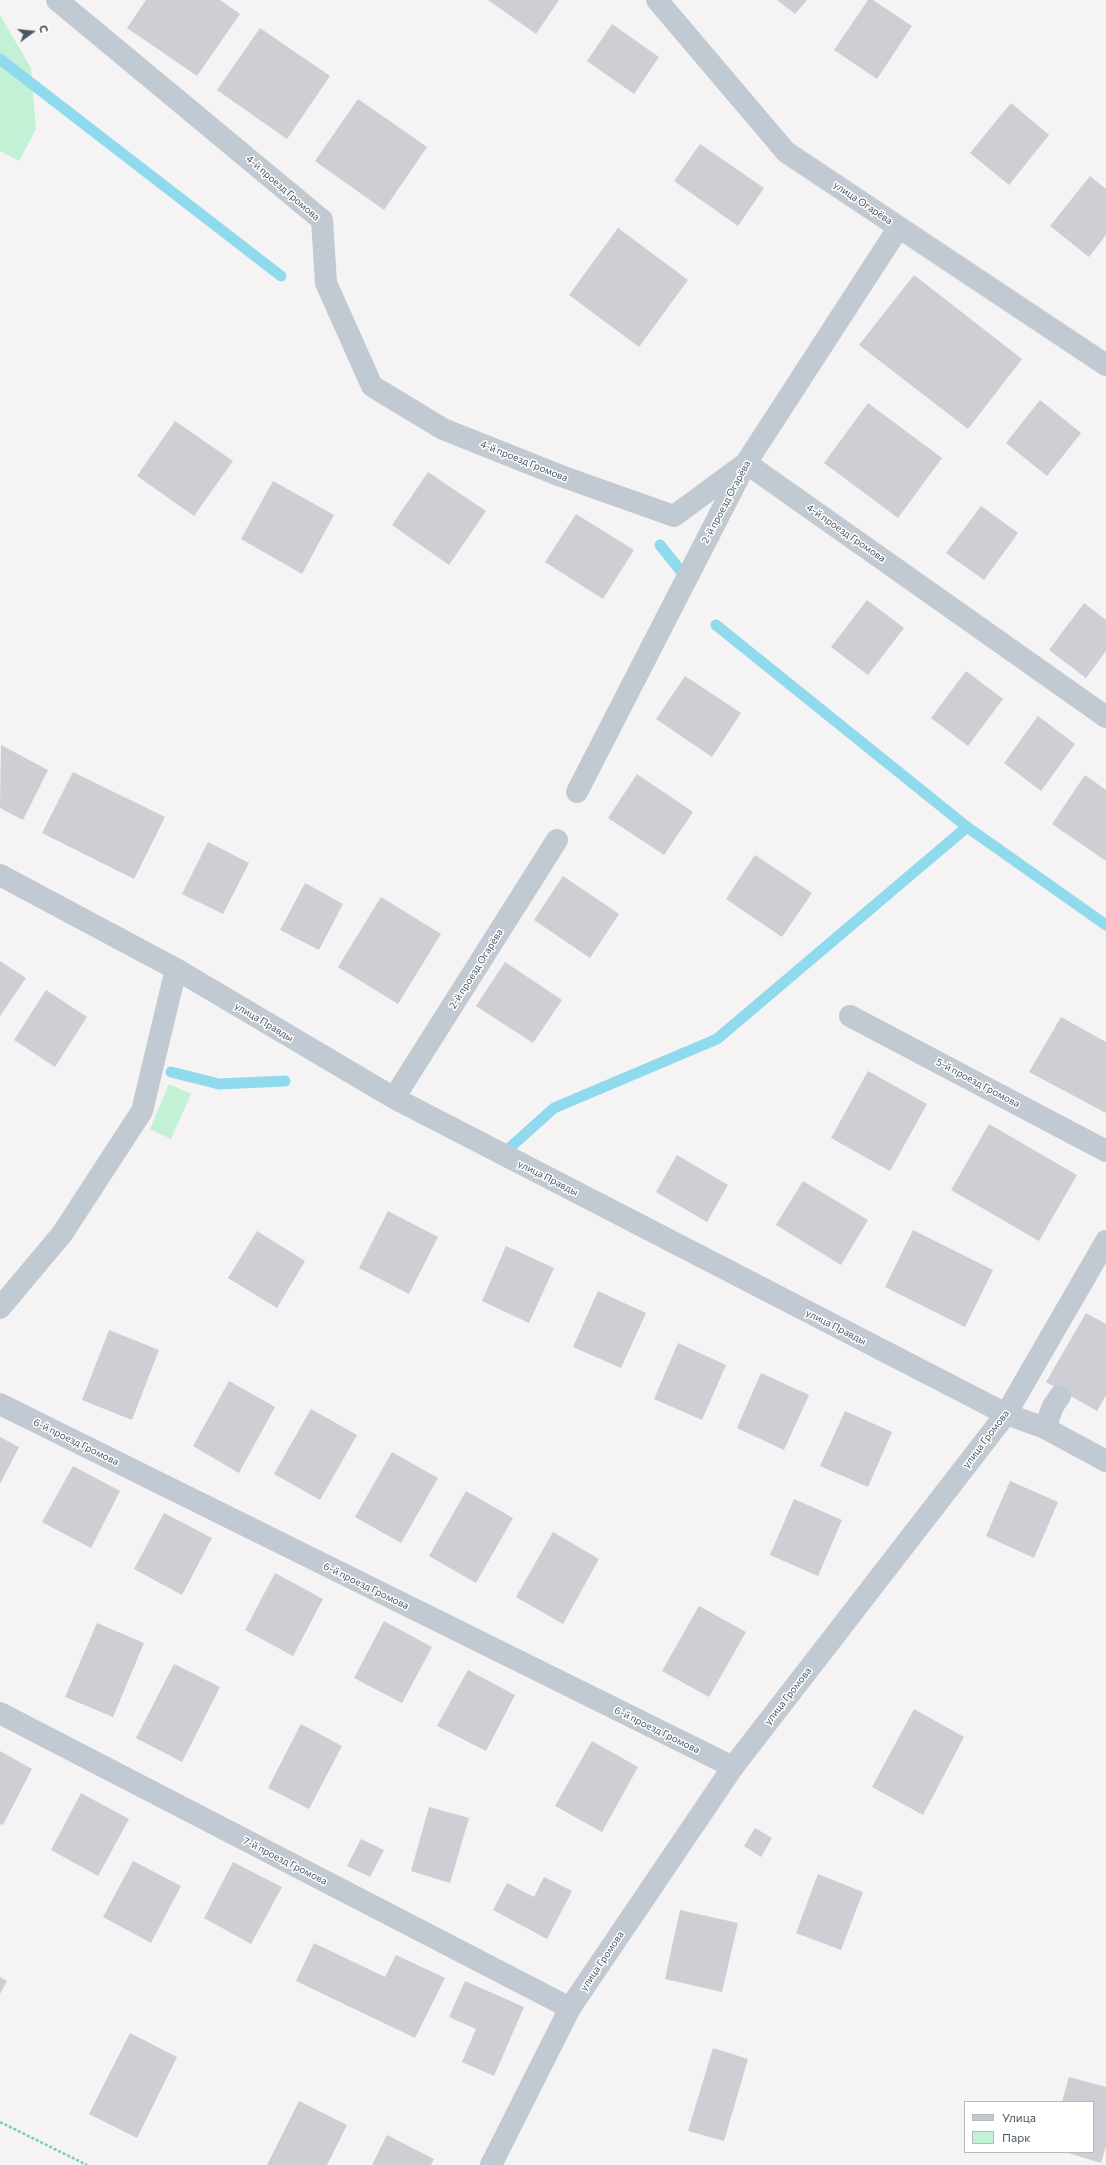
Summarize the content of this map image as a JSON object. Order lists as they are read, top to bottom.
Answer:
{
  "streets": {
    "street": [
      "4-й проезд Громова",
      "улица Огарёва",
      "2-й проезд Огарёва",
      "улица Правды",
      "5-й проезд Громова",
      "улица Громова",
      "6-й проезд Громова",
      "7-й проезд Громова"
    ]
  },
  "crossings": [
    ["4-й проезд Громова", "2-й проезд Огарёва"],
    ["улица Огарёва", "2-й проезд Огарёва"],
    ["2-й проезд Огарёва", "улица Правды"],
    ["улица Правды", "улица Громова"],
    ["улица Громова", "6-й проезд Громова"],
    ["улица Громова", "7-й проезд Громова"]
  ],
  "legend": ["Улица", "Парк"],
  "north": "right"
}
